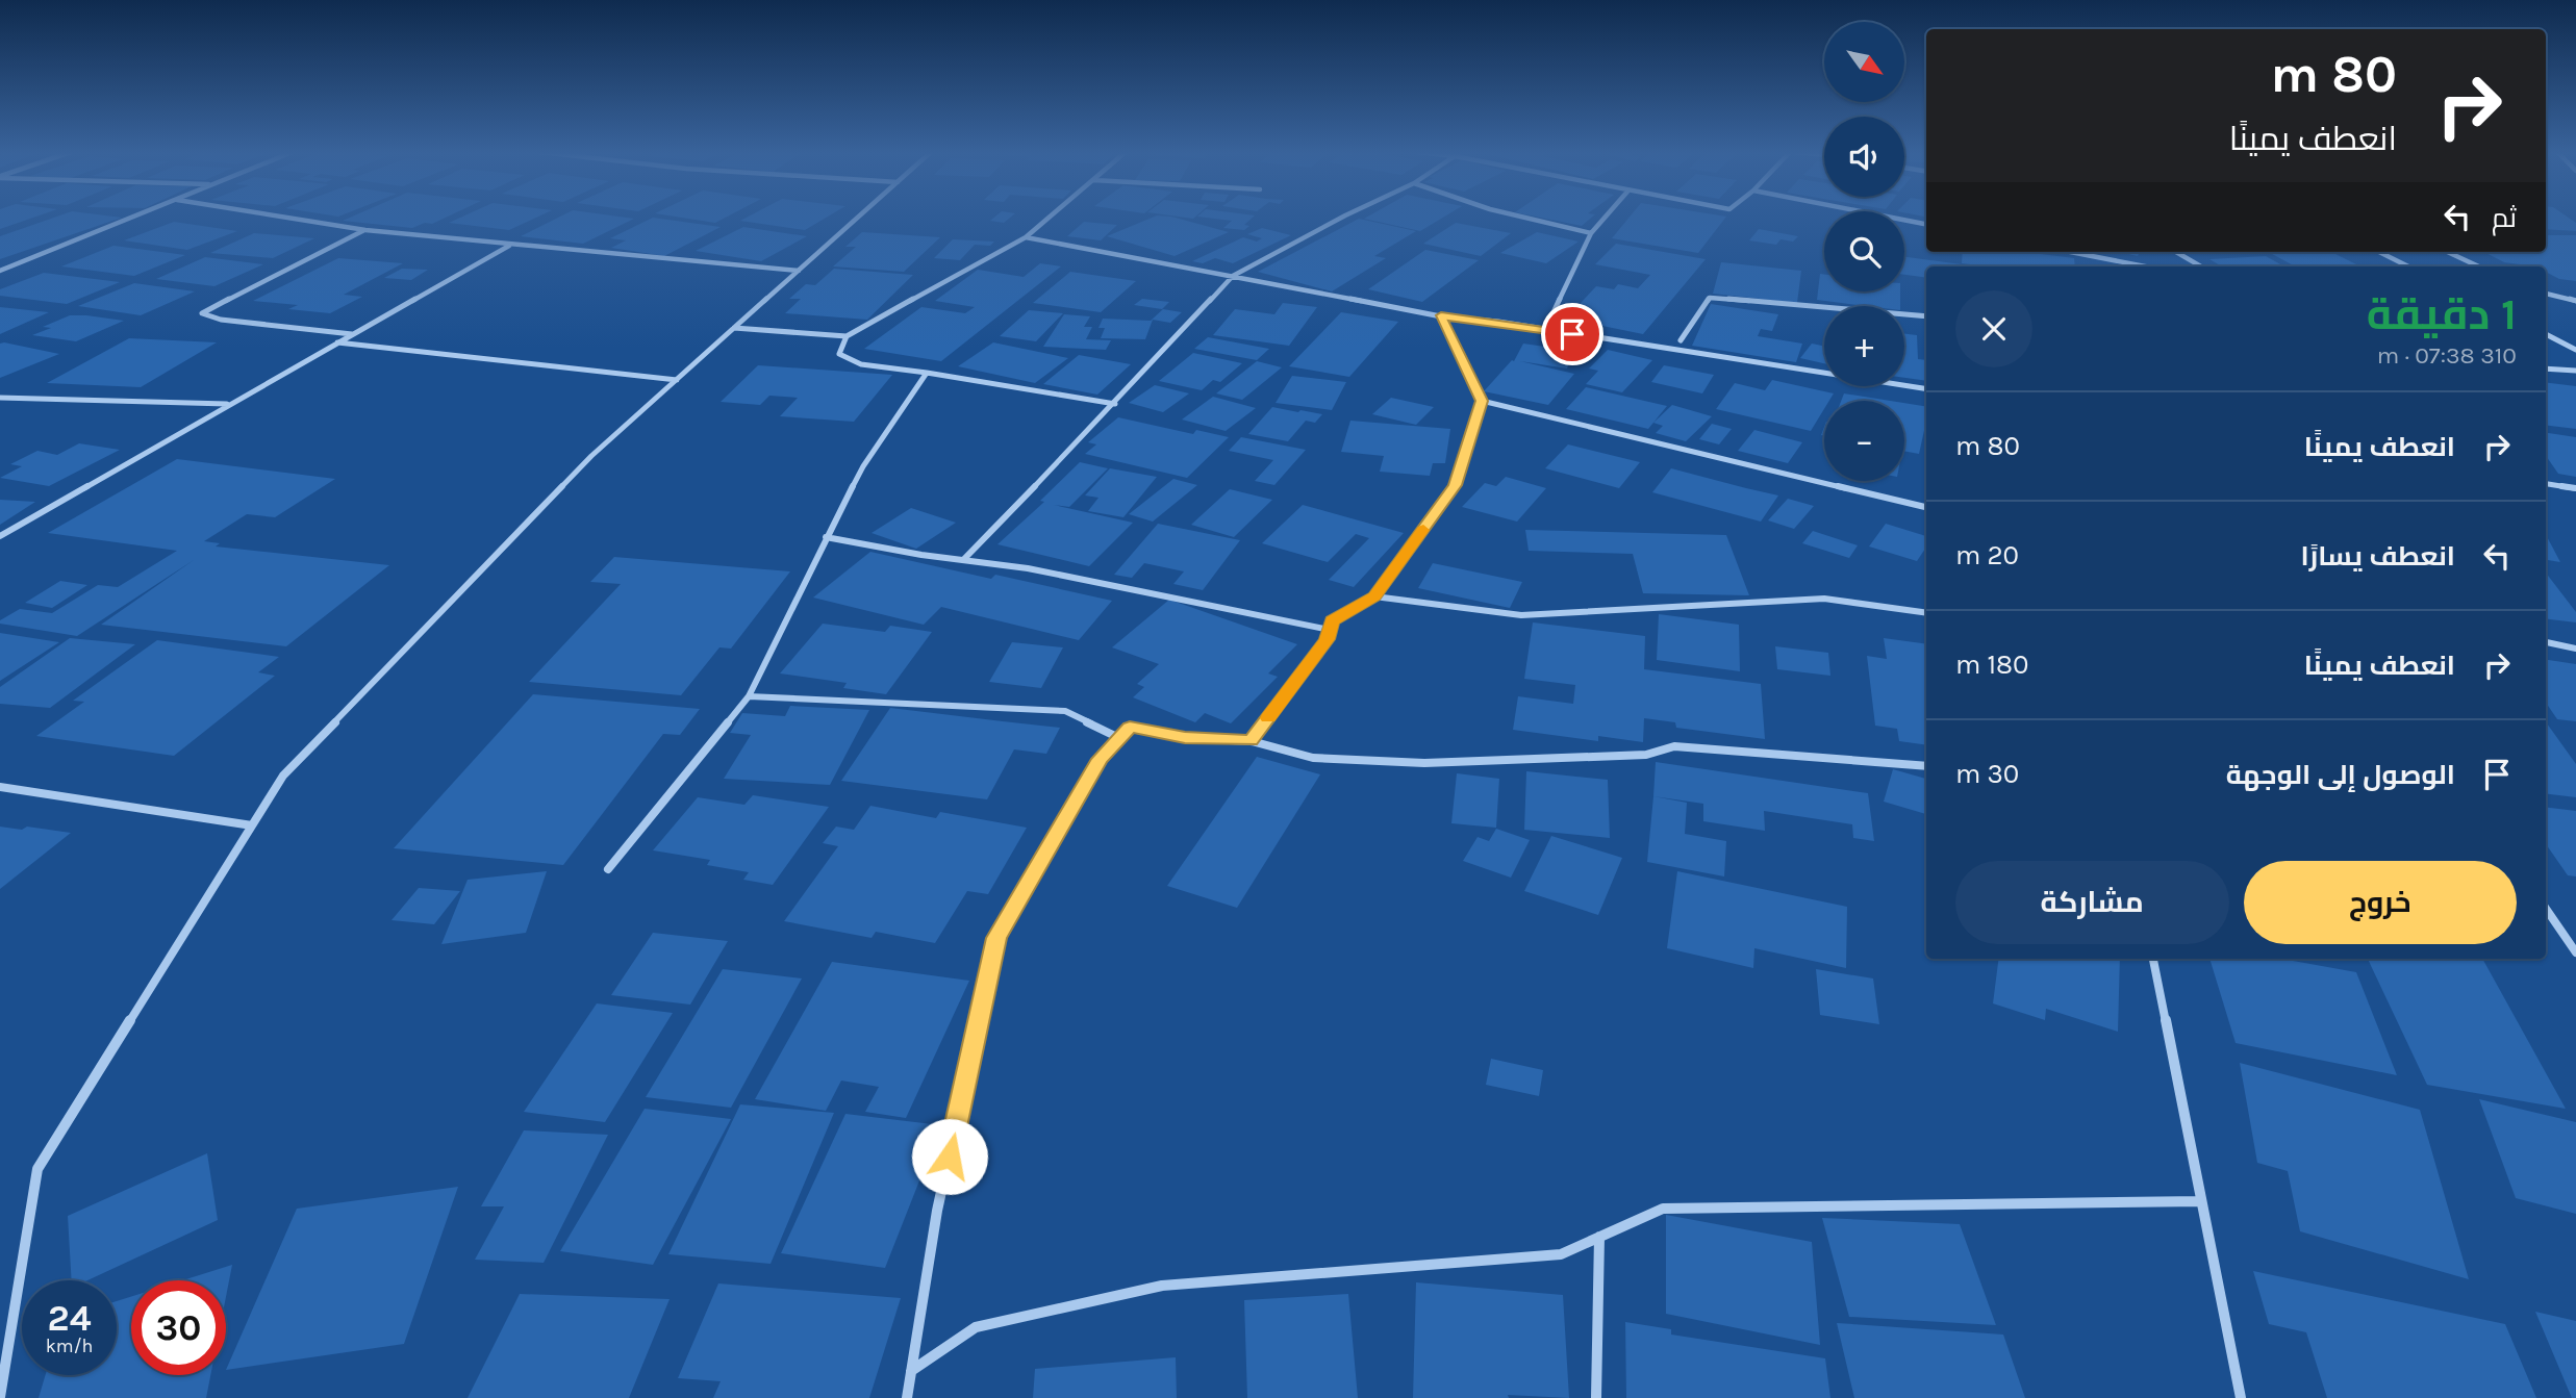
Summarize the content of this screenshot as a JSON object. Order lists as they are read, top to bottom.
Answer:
{
  "north": "bottom right",
  "page": {
    "map_buttons": ["+", "−"],
    "turn": ["80 m", "انعطف يمينًا"],
    "then": "ثم",
    "heading": ["1 دقيقة", "310 m · 07:38"],
    "list": [
      {
        "name": "انعطف يمينًا",
        "value": "80 m"
      },
      {
        "name": "انعطف يسارًا",
        "value": "20 m"
      },
      {
        "name": "انعطف يمينًا",
        "value": "180 m"
      },
      {
        "name": "الوصول إلى الوجهة",
        "value": "30 m"
      }
    ],
    "buttons": ["خروج", "مشاركة"],
    "speed": "24 km/h",
    "limit": "30"
  }
}
